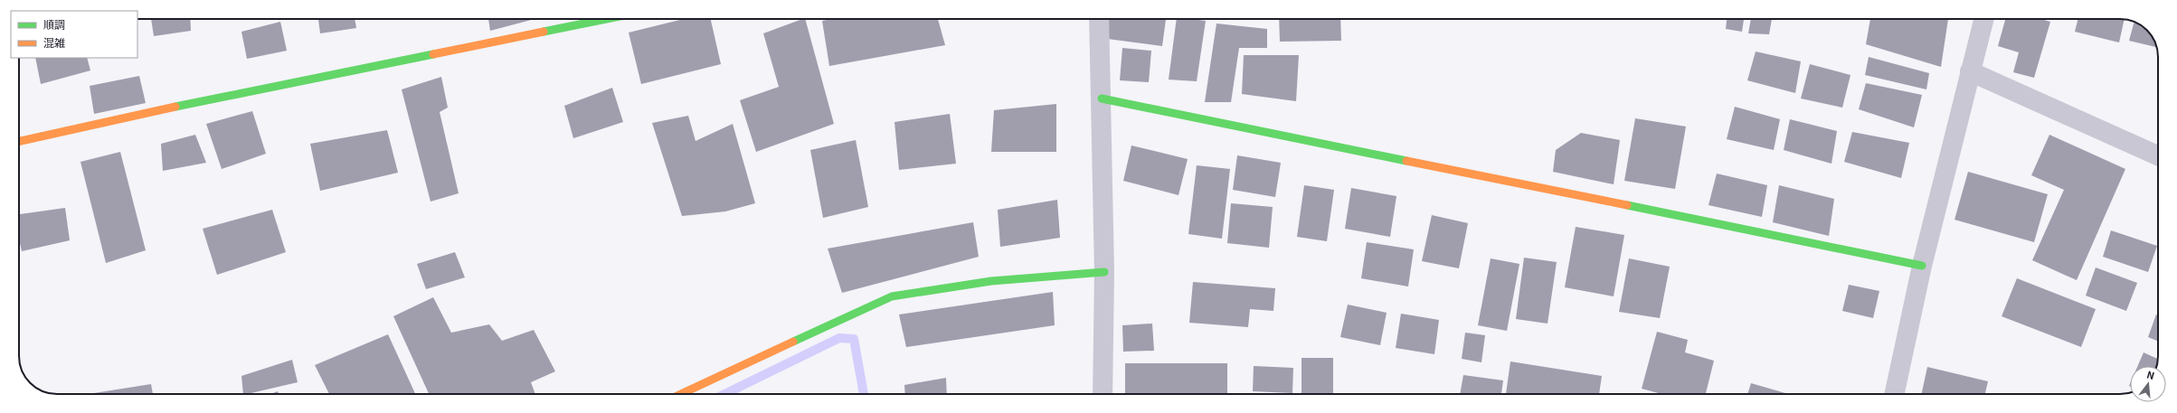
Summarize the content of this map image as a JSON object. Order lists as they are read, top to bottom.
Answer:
{
  "legend": ["順調", "混雑"],
  "north": "top"
}
